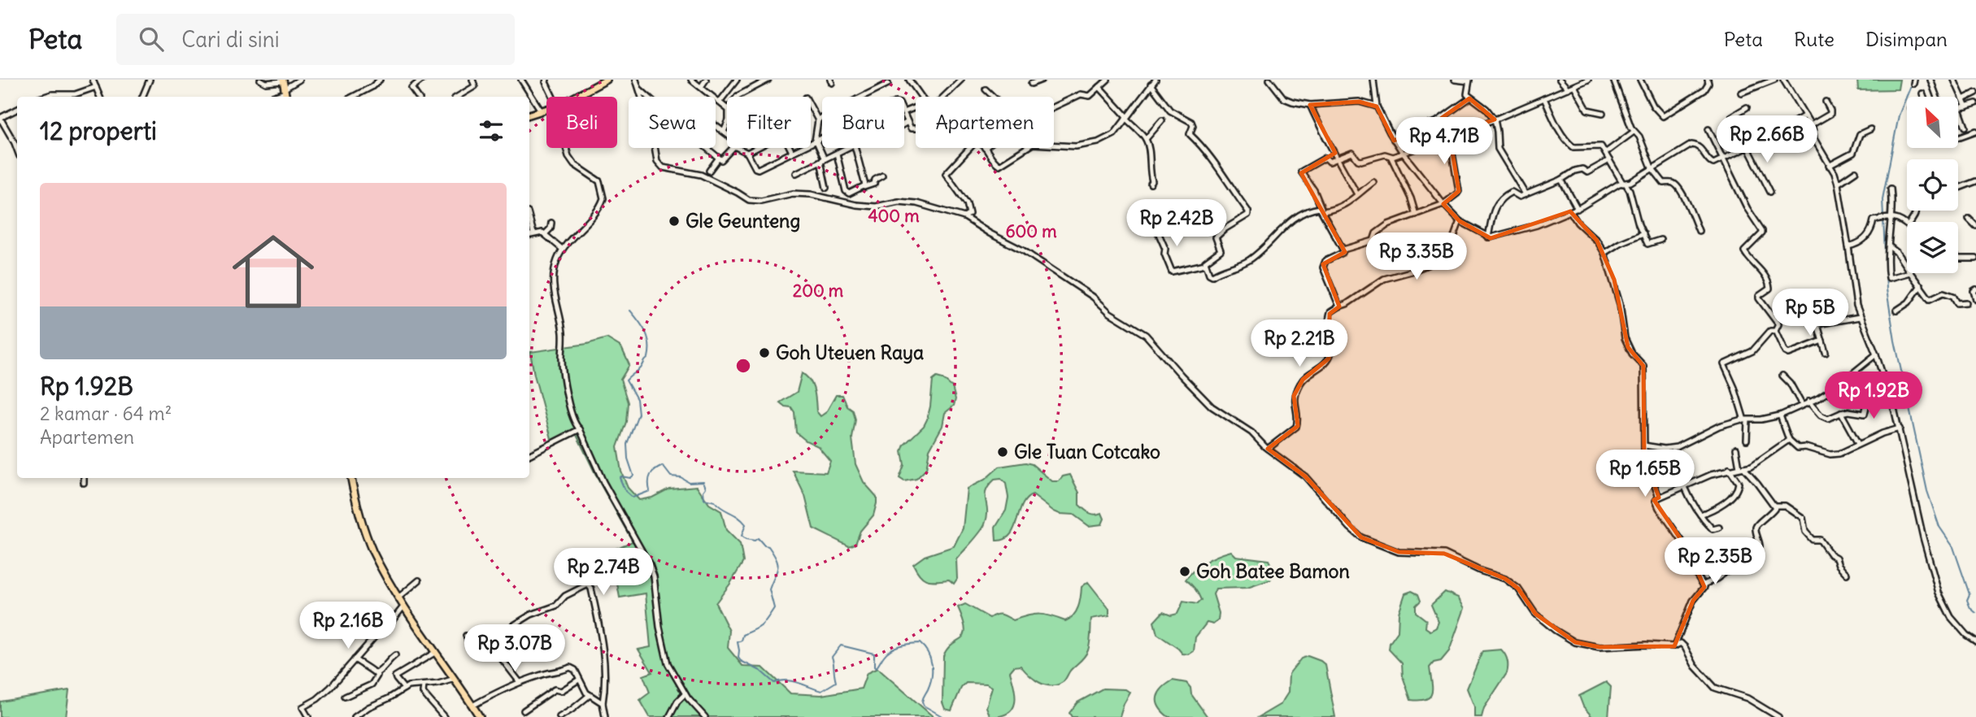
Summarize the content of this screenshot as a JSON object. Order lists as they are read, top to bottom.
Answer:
{
  "places": [
    "Gle Geunteng",
    "Goh Uteuen Raya",
    "Gle Tuan Cotcako",
    "Goh Batee Bamon"
  ],
  "north": "top left",
  "page": {
    "header": "Peta",
    "search": "Cari di sini",
    "nav": ["Peta", "Rute", "Disimpan"],
    "chip": [
      "Beli",
      "Sewa",
      "Filter",
      "Baru",
      "Apartemen"
    ],
    "heading": "12 properti",
    "price": [
      "Rp 2.66B",
      "Rp 4.71B",
      "Rp 2.42B",
      "Rp 3.35B",
      "Rp 5B",
      "Rp 2.21B",
      "Rp 1.92B",
      "Rp 1.65B",
      "Rp 2.35B",
      "Rp 2.74B",
      "Rp 2.16B",
      "Rp 3.07B"
    ],
    "list": [
      {
        "name": "Rp 1.92B",
        "note": "2 kamar · 64 m² · Apartemen"
      }
    ]
  },
  "rings": ["400 m", "600 m", "200 m"]
}
